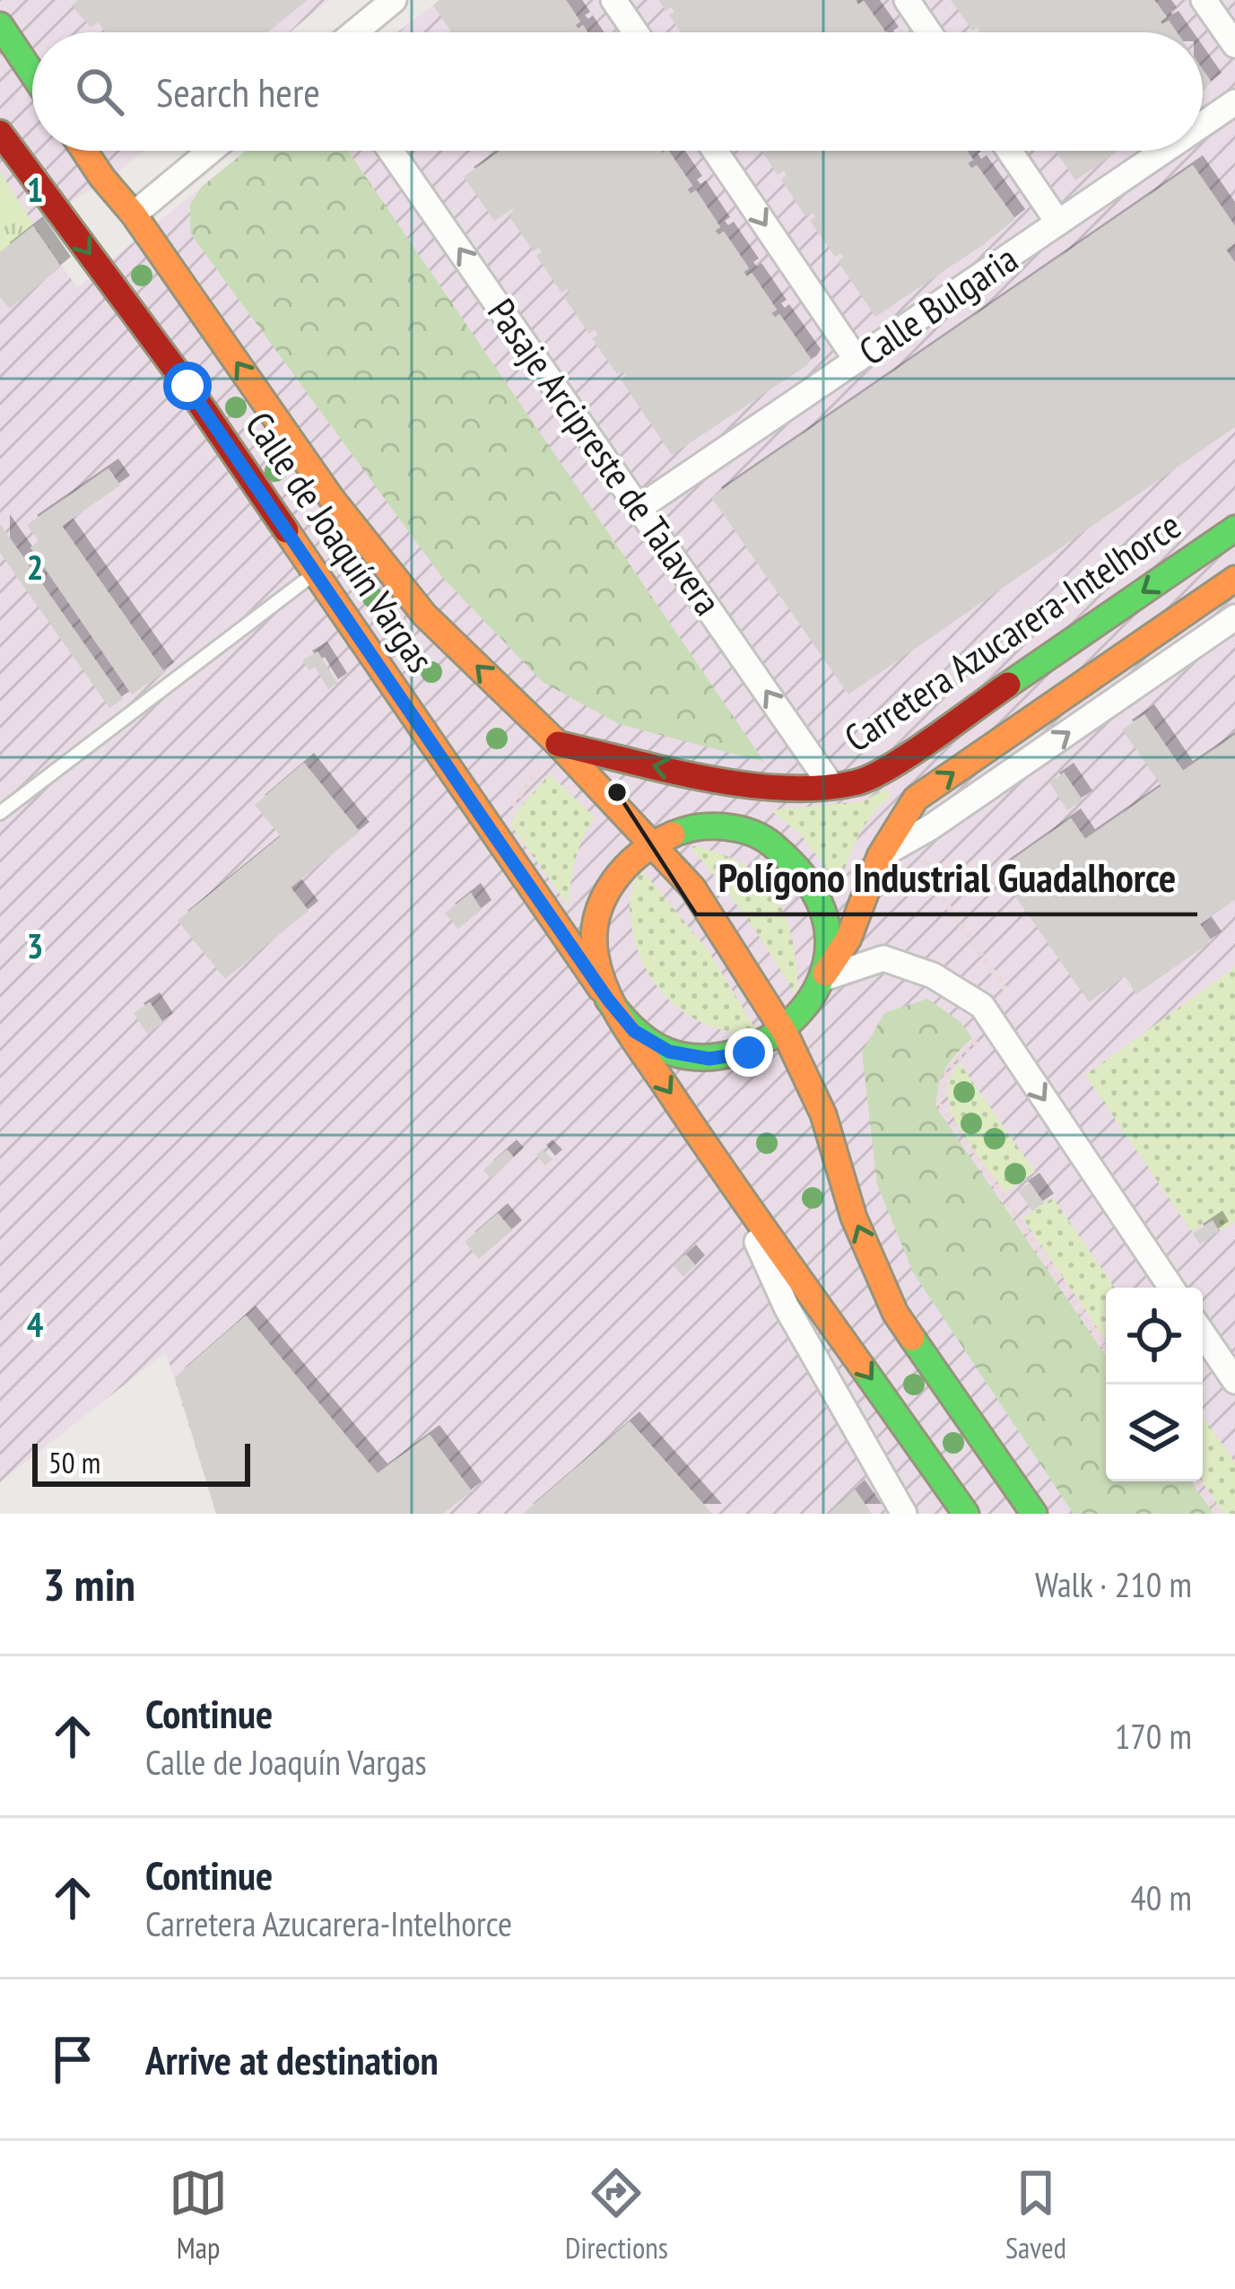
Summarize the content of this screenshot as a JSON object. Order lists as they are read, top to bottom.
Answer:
{
  "streets": {
    "main road": ["Calle de Joaquín Vargas", "Carretera Azucarera-Intelhorce"],
    "street": ["Calle Bulgaria", "Pasaje Arcipreste de Talavera"]
  },
  "crossings": [
    ["Calle Bulgaria", "Pasaje Arcipreste de Talavera"],
    ["Pasaje Arcipreste de Talavera", "Carretera Azucarera-Intelhorce"],
    ["Calle de Joaquín Vargas", "Carretera Azucarera-Intelhorce"]
  ],
  "one_way": ["Pasaje Arcipreste de Talavera"],
  "places": ["Polígono Industrial Guadalhorce"],
  "scale_bar": "50 m",
  "page": {
    "search": "Search here",
    "scale": "50 m",
    "heading": ["3 min", "Walk · 210 m"],
    "list": [
      ["Continue", "Calle de Joaquín Vargas", "170 m"],
      ["Continue", "Carretera Azucarera-Intelhorce", "40 m"],
      "Arrive at destination"
    ],
    "nav": ["Map", "Directions", "Saved"]
  },
  "grid": {
    "rows": [
      "1",
      "2",
      "3",
      "4"
    ]
  }
}
